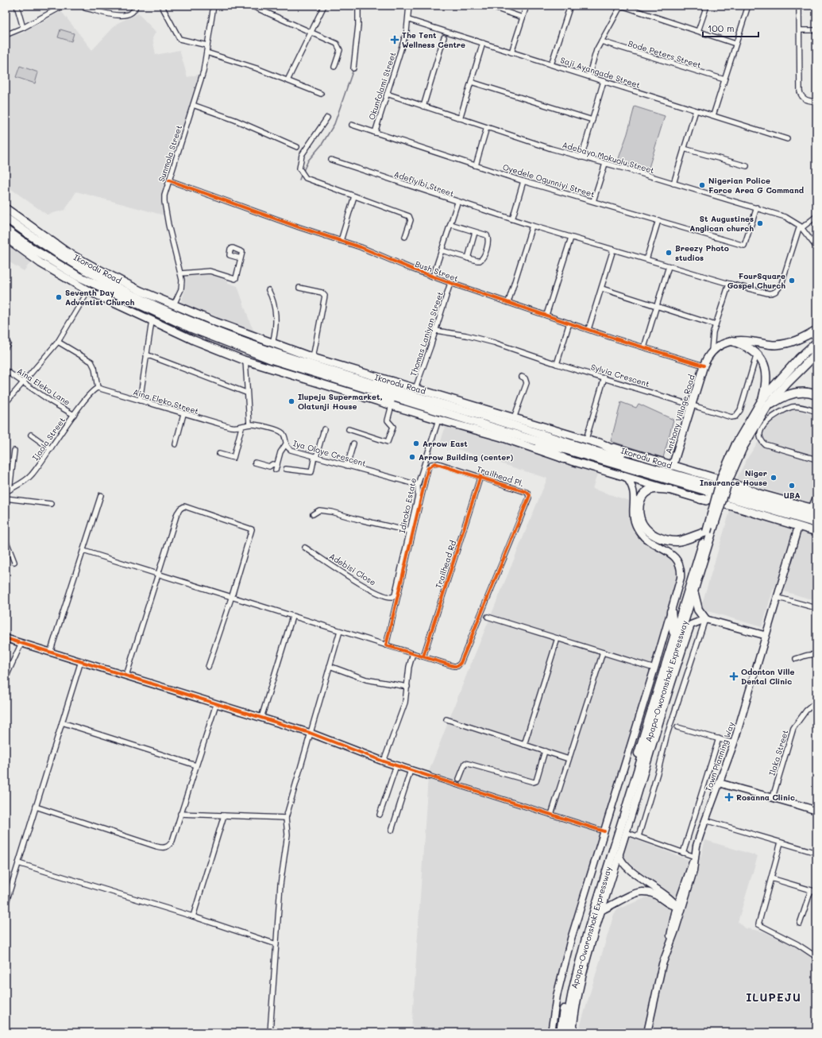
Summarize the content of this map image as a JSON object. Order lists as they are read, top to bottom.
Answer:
{
  "streets": {
    "highway": ["Ikorodu Road", "Apapa-Oworonshoki Expressway"],
    "main road": ["Anthony Village Road", "Town Planning Way"],
    "street": [
      "Bode Peters Street",
      "Saji Ayangade Street",
      "Okunfolami Street",
      "Sunmola Street",
      "Adebayo Mokuolu Street",
      "Oyedele Ogunniyi Street",
      "Adefiyibi Street",
      "Bush Street",
      "Thomas Laniyan Street",
      "Sylvia Crescent",
      "Aina Eleko Lane",
      "Aina Eleko Street",
      "Ijaola Street",
      "Iya Oloye Crescent",
      "Trailhead Pl.",
      "Idiroko Estate",
      "Trailhead Rd",
      "Adebisi Close",
      "Ilaka Street"
    ]
  },
  "crossings": [
    ["Saji Ayangade Street", "Okunfolami Street"],
    ["Okunfolami Street", "Adebayo Mokuolu Street"],
    ["Okunfolami Street", "Oyedele Ogunniyi Street"],
    ["Sunmola Street", "Ikorodu Road"],
    ["Sunmola Street", "Bush Street"],
    ["Adebayo Mokuolu Street", "Oyedele Ogunniyi Street"],
    ["Adebayo Mokuolu Street", "Adefiyibi Street"],
    ["Adefiyibi Street", "Anthony Village Road"],
    ["Ikorodu Road", "Thomas Laniyan Street"],
    ["Ikorodu Road", "Anthony Village Road"],
    ["Bush Street", "Thomas Laniyan Street"],
    ["Bush Street", "Anthony Village Road"],
    ["Thomas Laniyan Street", "Sylvia Crescent"],
    ["Sylvia Crescent", "Anthony Village Road"],
    ["Aina Eleko Lane", "Ijaola Street"],
    ["Aina Eleko Street", "Ijaola Street"],
    ["Iya Oloye Crescent", "Idiroko Estate"],
    ["Trailhead Pl.", "Trailhead Rd"],
    ["Idiroko Estate", "Adebisi Close"]
  ],
  "districts": ["ILUPEJU"],
  "places": {
    "health": ["The Tent Wellness Centre", "Odonton Ville Dental Clinic", "Rosanna Clinic"],
    "other": [
      "Nigerian Police Force Area G Command",
      "St Augustines Anglican church",
      "Breezy Photo studios",
      "FourSquare Gospel Church",
      "Seventh Day Adventist Church",
      "Ilupeju Supermarket, Olatunji House",
      "Arrow East",
      "Arrow Building (center)",
      "Niger Insurance House",
      "UBA"
    ]
  },
  "scale_bar": "100 m"
}
